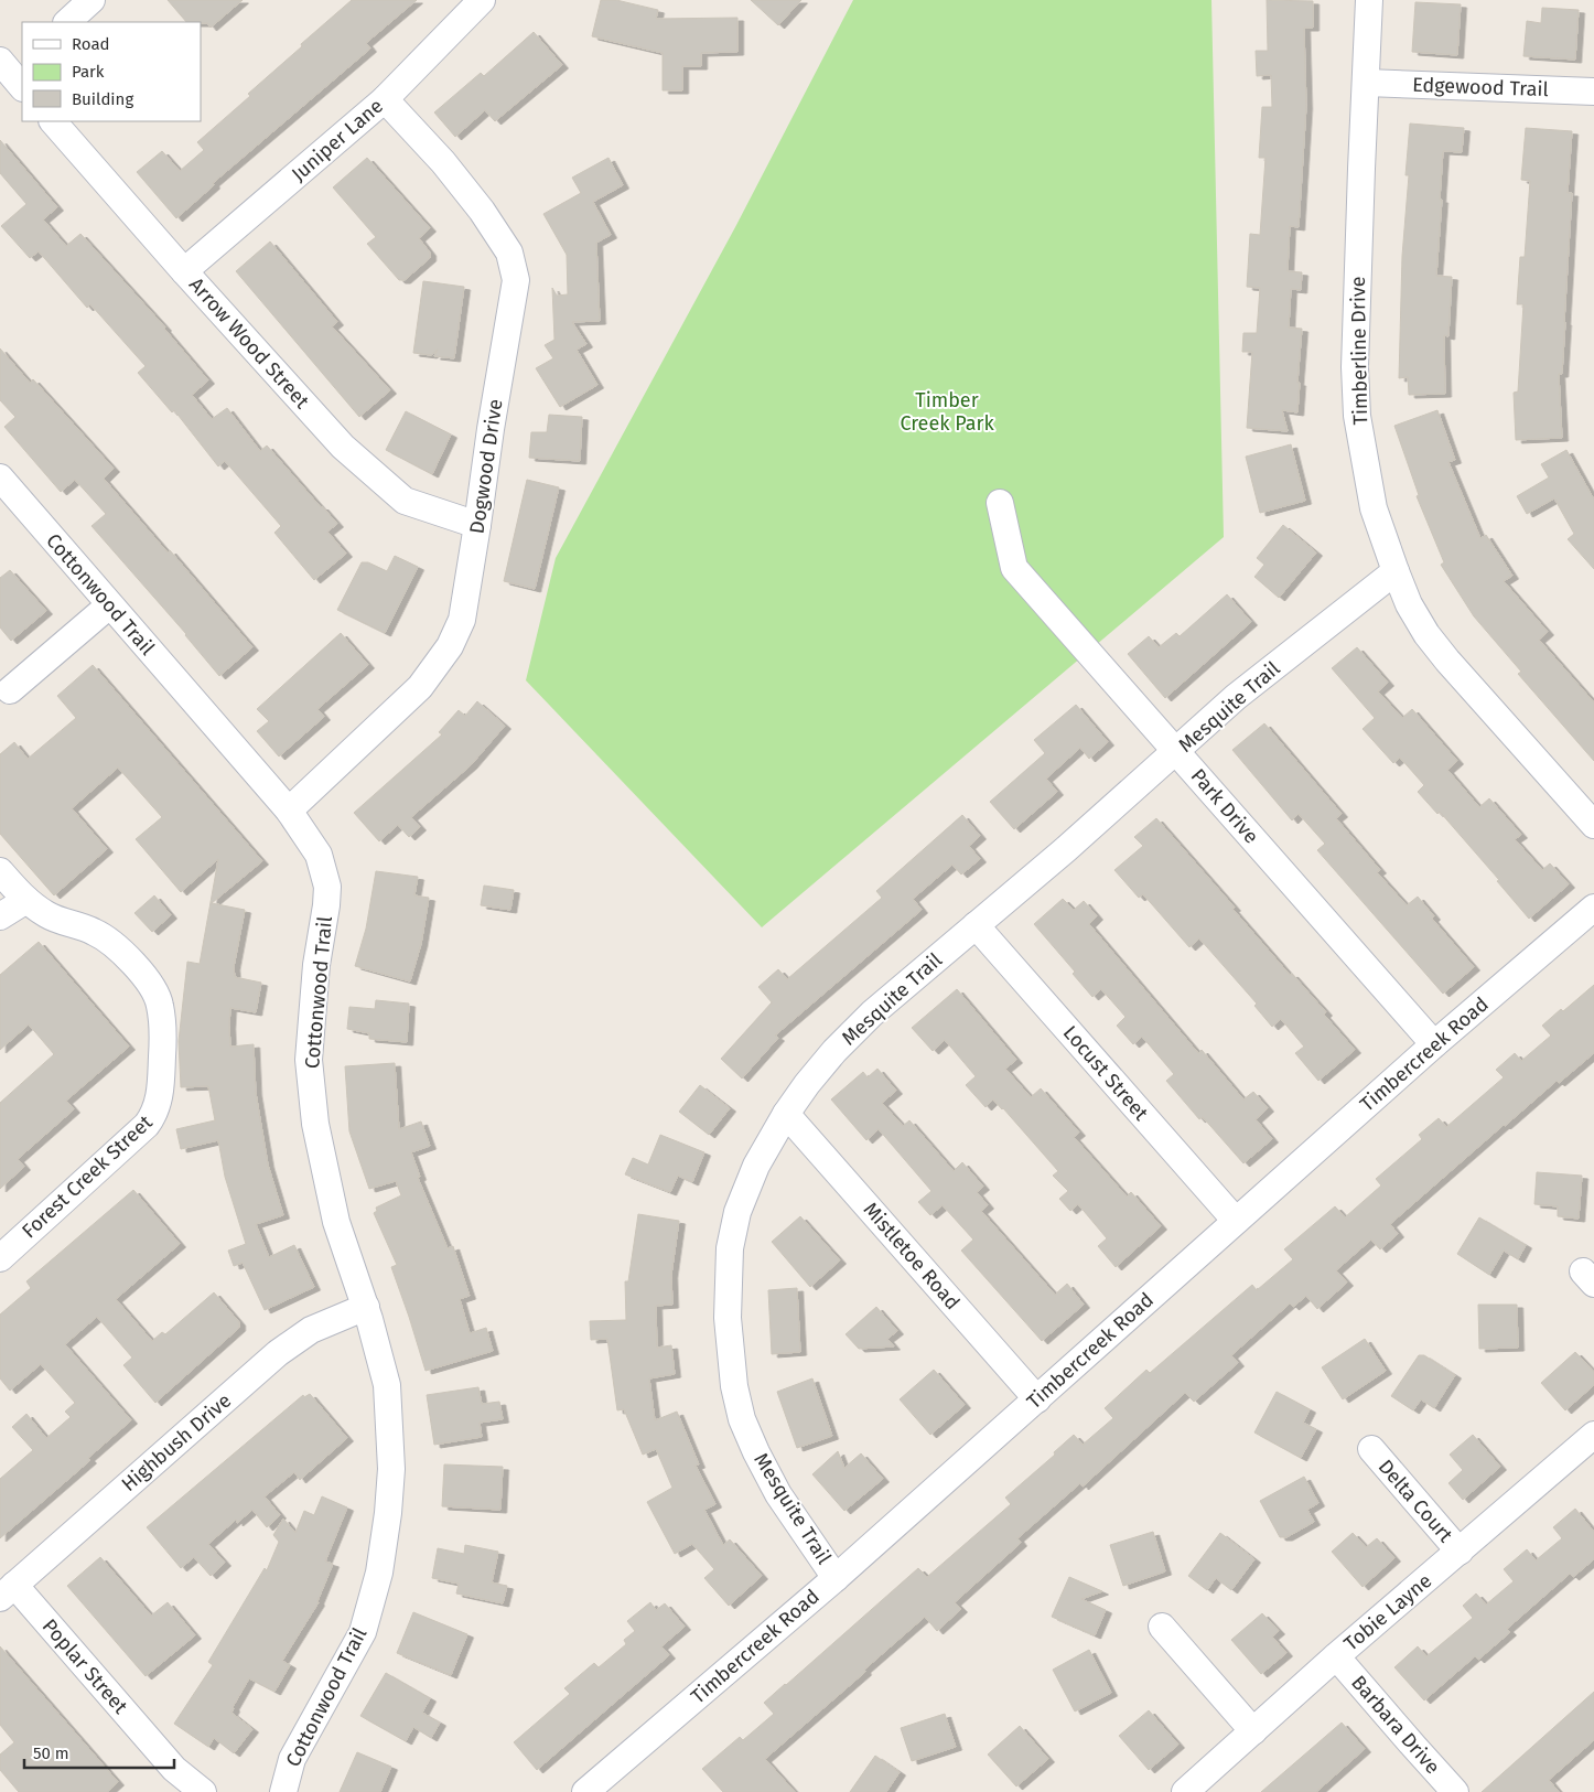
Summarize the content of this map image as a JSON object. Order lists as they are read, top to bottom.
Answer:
{
  "streets": {
    "street": [
      "Edgewood Trail",
      "Juniper Lane",
      "Arrow Wood Street",
      "Timberline Drive",
      "Dogwood Drive",
      "Cottonwood Trail",
      "Mesquite Trail",
      "Park Drive",
      "Timbercreek Road",
      "Locust Street",
      "Forest Creek Street",
      "Mistletoe Road",
      "Highbush Drive",
      "Delta Court",
      "Tobie Layne",
      "Poplar Street",
      "Barbara Drive"
    ]
  },
  "crossings": [
    ["Edgewood Trail", "Timberline Drive"],
    ["Juniper Lane", "Arrow Wood Street"],
    ["Juniper Lane", "Dogwood Drive"],
    ["Arrow Wood Street", "Dogwood Drive"],
    ["Timberline Drive", "Mesquite Trail"],
    ["Dogwood Drive", "Cottonwood Trail"],
    ["Cottonwood Trail", "Highbush Drive"],
    ["Mesquite Trail", "Park Drive"],
    ["Mesquite Trail", "Timbercreek Road"],
    ["Mesquite Trail", "Locust Street"],
    ["Mesquite Trail", "Mistletoe Road"],
    ["Park Drive", "Timbercreek Road"],
    ["Timbercreek Road", "Locust Street"],
    ["Timbercreek Road", "Mistletoe Road"],
    ["Highbush Drive", "Poplar Street"],
    ["Delta Court", "Tobie Layne"],
    ["Tobie Layne", "Barbara Drive"]
  ],
  "parks": ["Timber Creek Park"],
  "legend": ["Road", "Park", "Building"],
  "scale_bar": "50 m"
}
